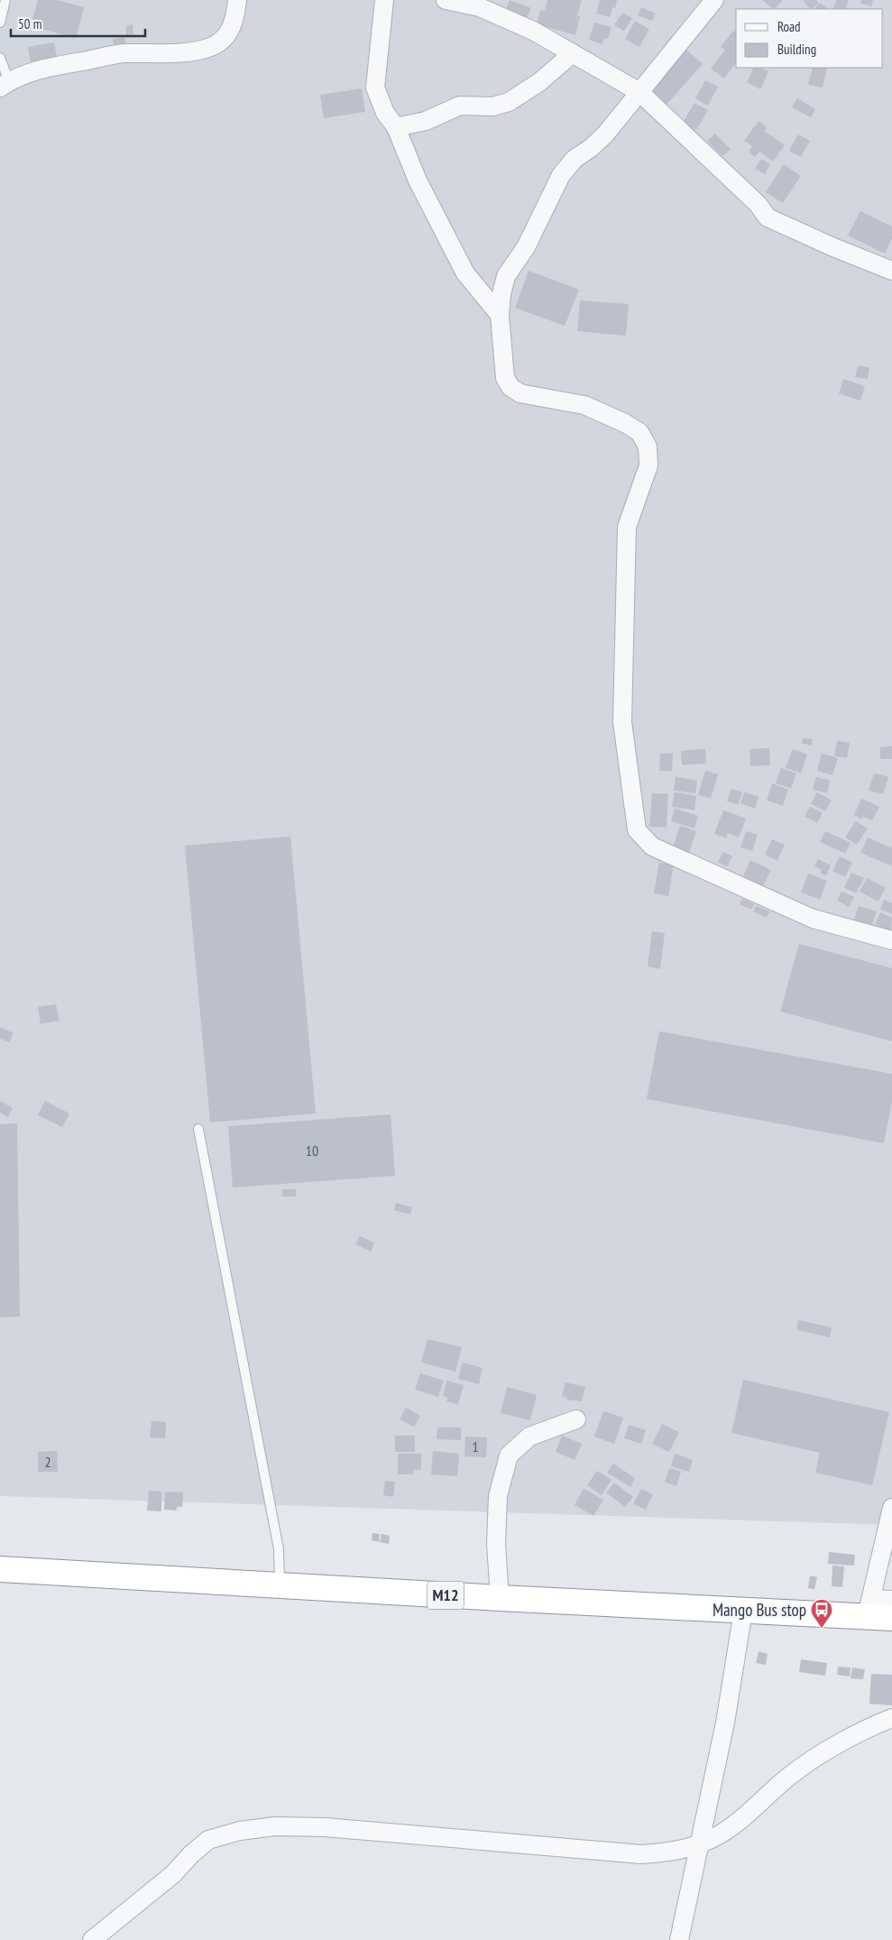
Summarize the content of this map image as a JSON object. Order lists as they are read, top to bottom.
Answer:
{
  "streets": {
    "highway": ["M12"]
  },
  "places": {
    "bus stop": ["Mango Bus stop"]
  },
  "house_numbers": ["10", "1", "2"],
  "legend": ["Road", "Building"],
  "scale_bar": "50 m"
}
